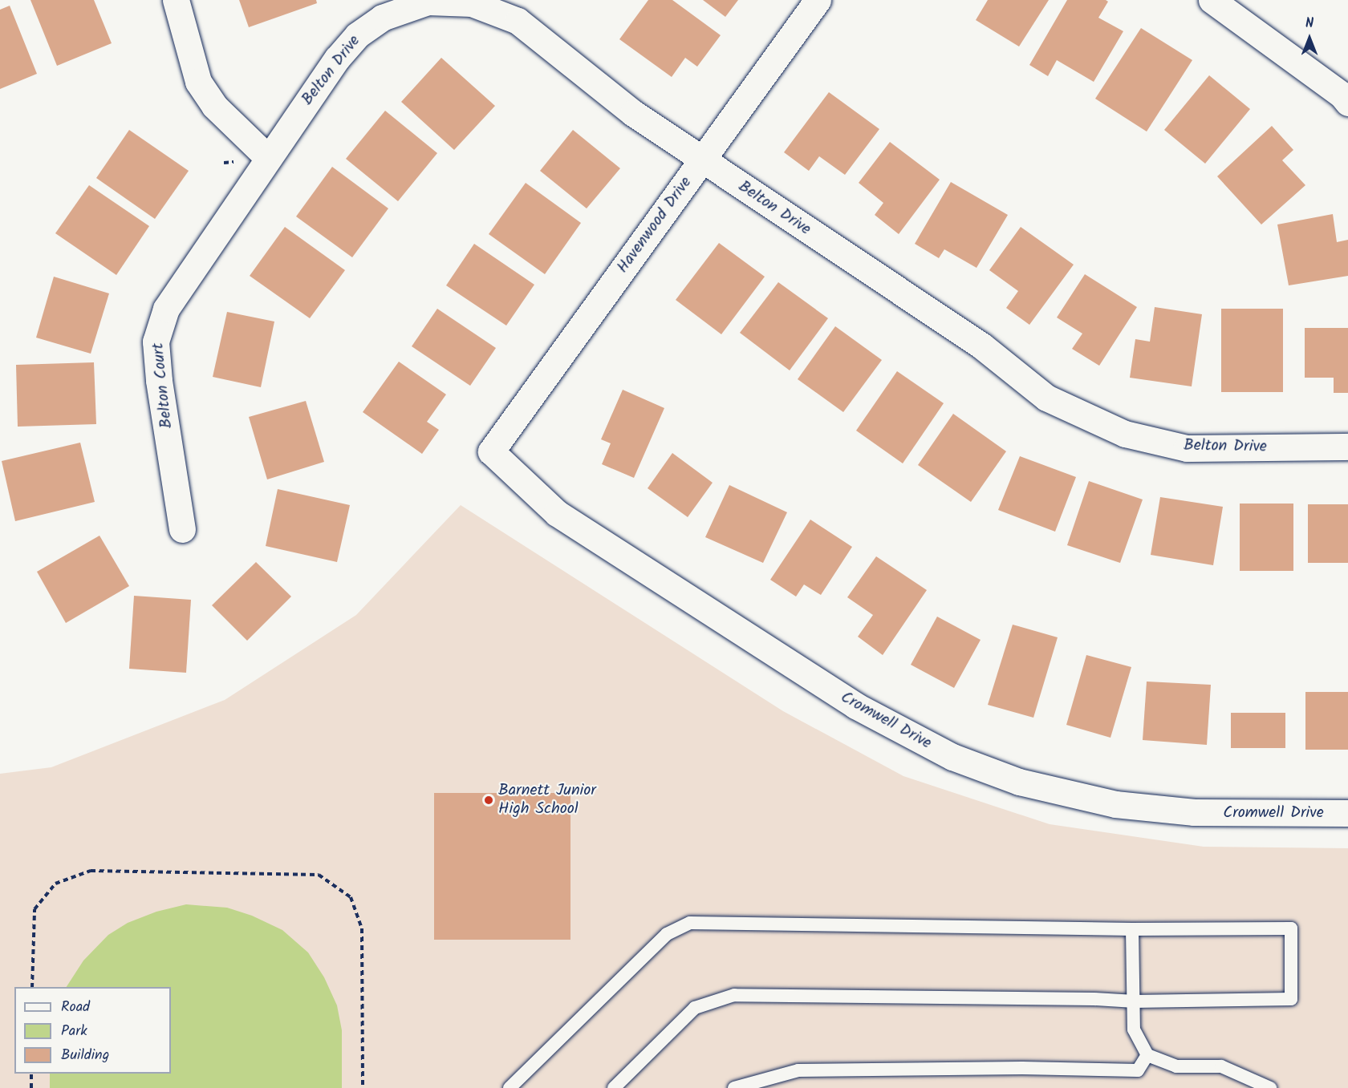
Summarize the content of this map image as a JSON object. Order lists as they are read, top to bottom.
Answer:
{
  "streets": {
    "street": [
      "Belton Drive",
      "Havenwood Drive",
      "Belton Court",
      "Cromwell Drive"
    ]
  },
  "crossings": [
    ["Belton Drive", "Havenwood Drive"],
    ["Belton Drive", "Belton Court"],
    ["Havenwood Drive", "Cromwell Drive"]
  ],
  "places": ["Barnett Junior High School"],
  "legend": ["Road", "Park", "Building"],
  "north": "top"
}
